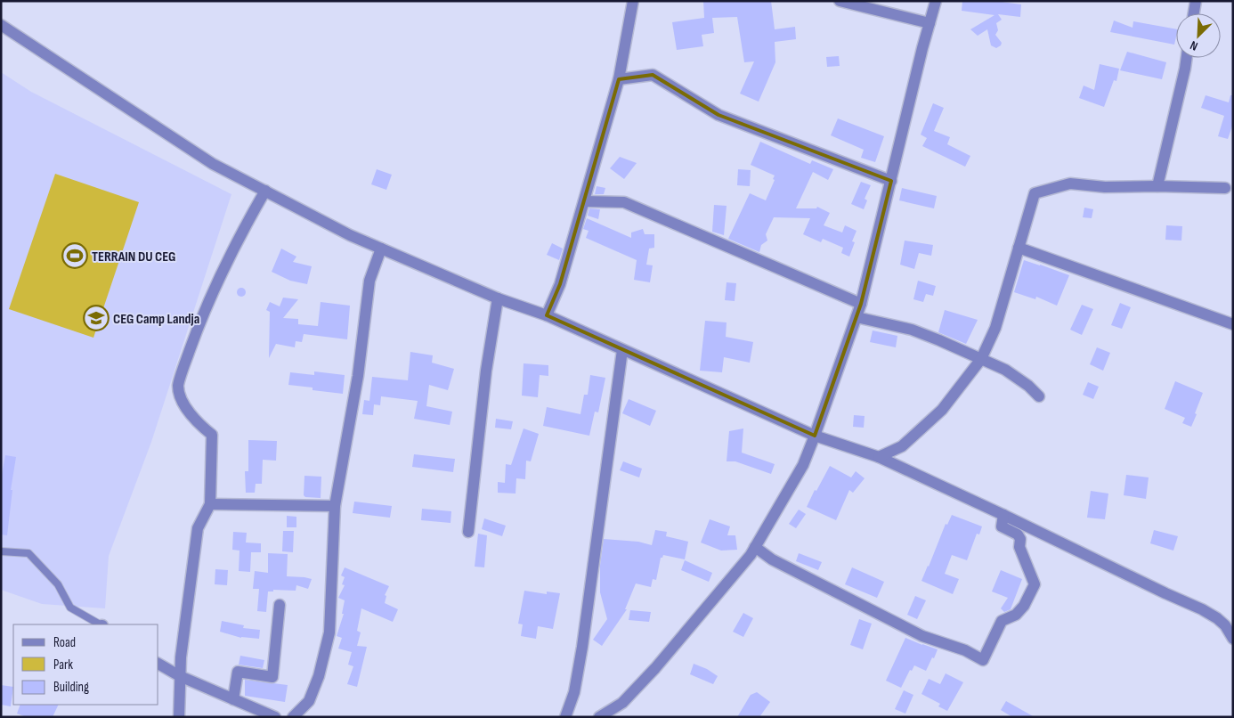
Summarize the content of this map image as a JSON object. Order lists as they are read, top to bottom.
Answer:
{
  "places": {
    "sports": ["TERRAIN DU CEG"],
    "school or university": ["CEG Camp Landja"]
  },
  "legend": ["Road", "Park", "Building"],
  "north": "bottom left"
}
